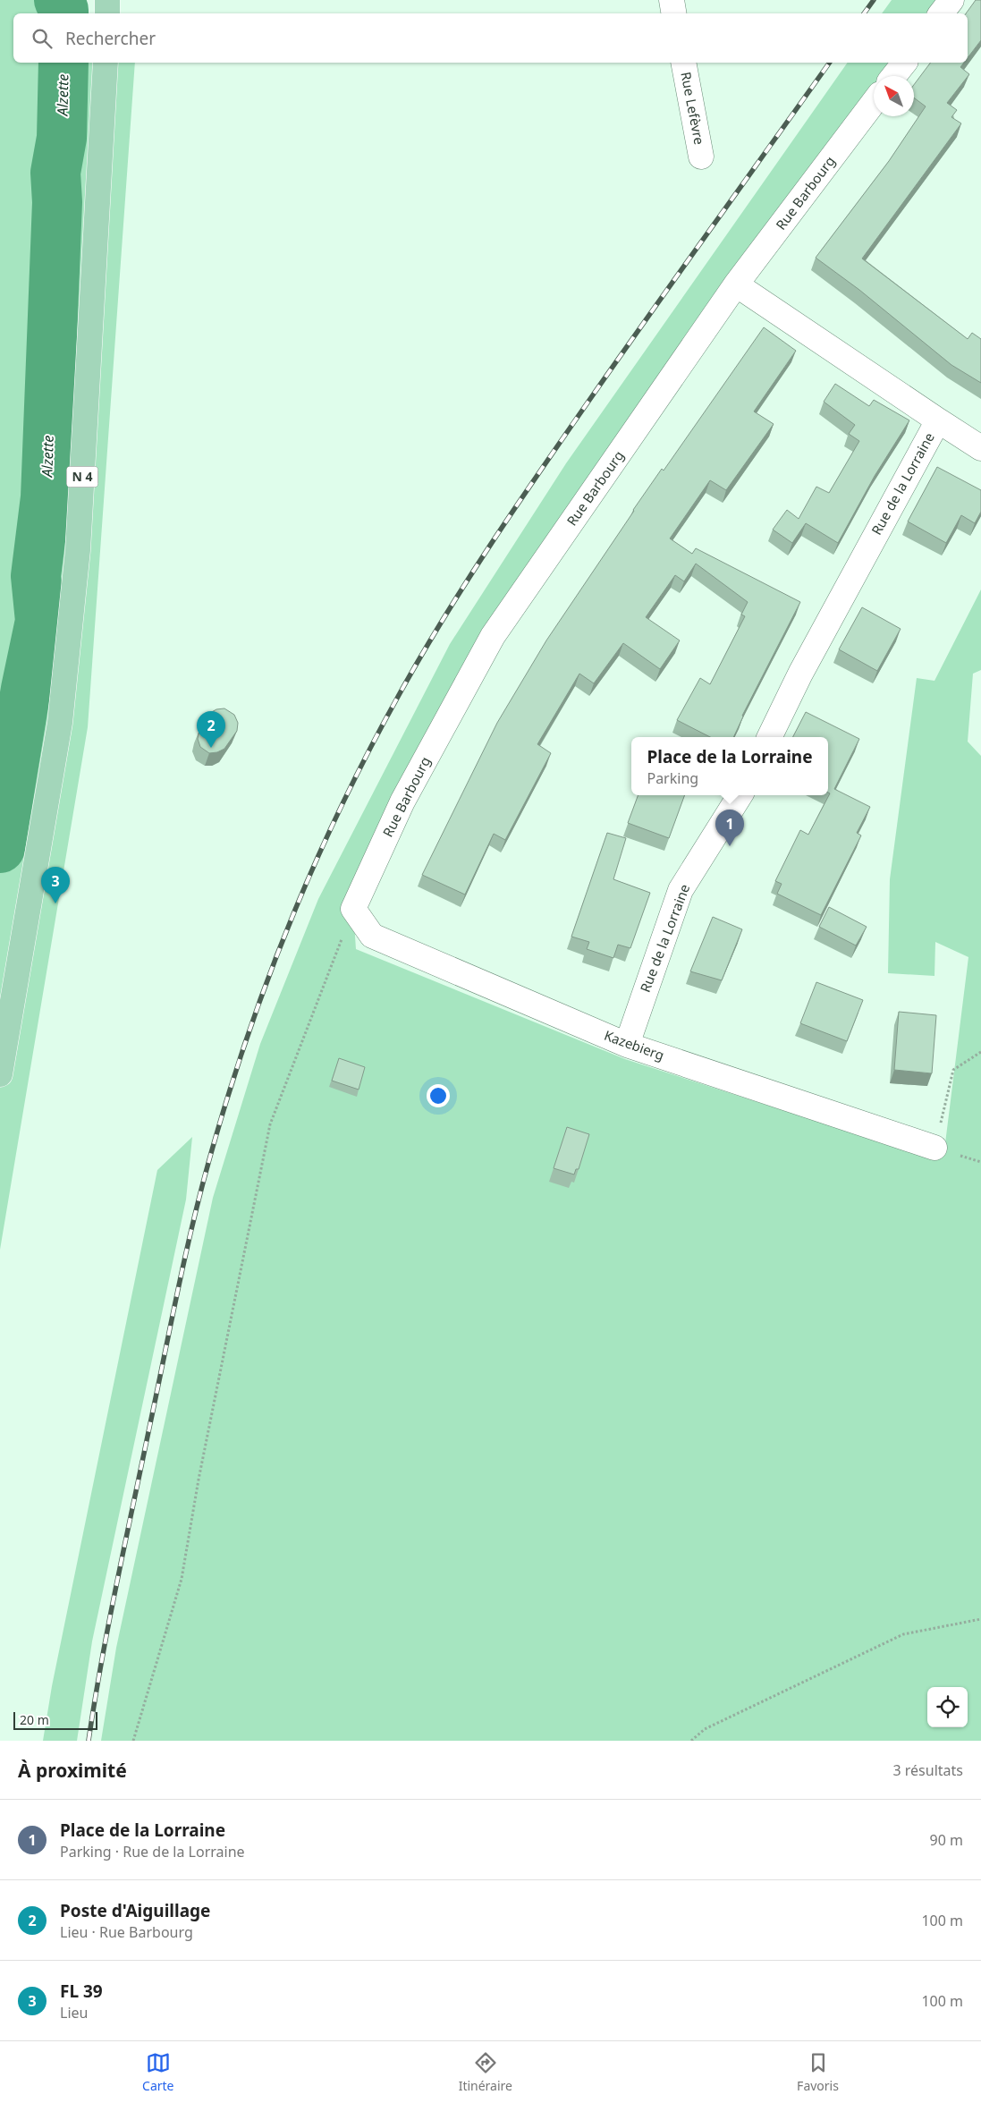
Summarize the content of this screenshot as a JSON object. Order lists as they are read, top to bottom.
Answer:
{
  "streets": {
    "main road": ["N 4"],
    "street": [
      "Rue Lefèvre",
      "Rue Barbourg",
      "Rue de la Lorraine",
      "Kazebierg"
    ]
  },
  "crossings": [
    ["Rue Barbourg", "Rue de la Lorraine"],
    ["Rue Barbourg", "Kazebierg"],
    ["Rue de la Lorraine", "Kazebierg"]
  ],
  "water": ["Alzette"],
  "scale_bar": "20 m",
  "north": "top left",
  "page": {
    "search": "Rechercher",
    "pins": ["2", "1", "3"],
    "popup": ["Place de la Lorraine", "Parking"],
    "scale": "20 m",
    "heading": ["À proximité", "3 résultats"],
    "list": [
      {
        "mark": "1",
        "name": "Place de la Lorraine",
        "note": "Parking · Rue de la Lorraine",
        "value": "90 m"
      },
      {
        "mark": "2",
        "name": "Poste d'Aiguillage",
        "note": "Lieu · Rue Barbourg",
        "value": "100 m"
      },
      {
        "mark": "3",
        "name": "FL 39",
        "note": "Lieu",
        "value": "100 m"
      }
    ],
    "nav": ["Carte", "Itinéraire", "Favoris"]
  }
}
